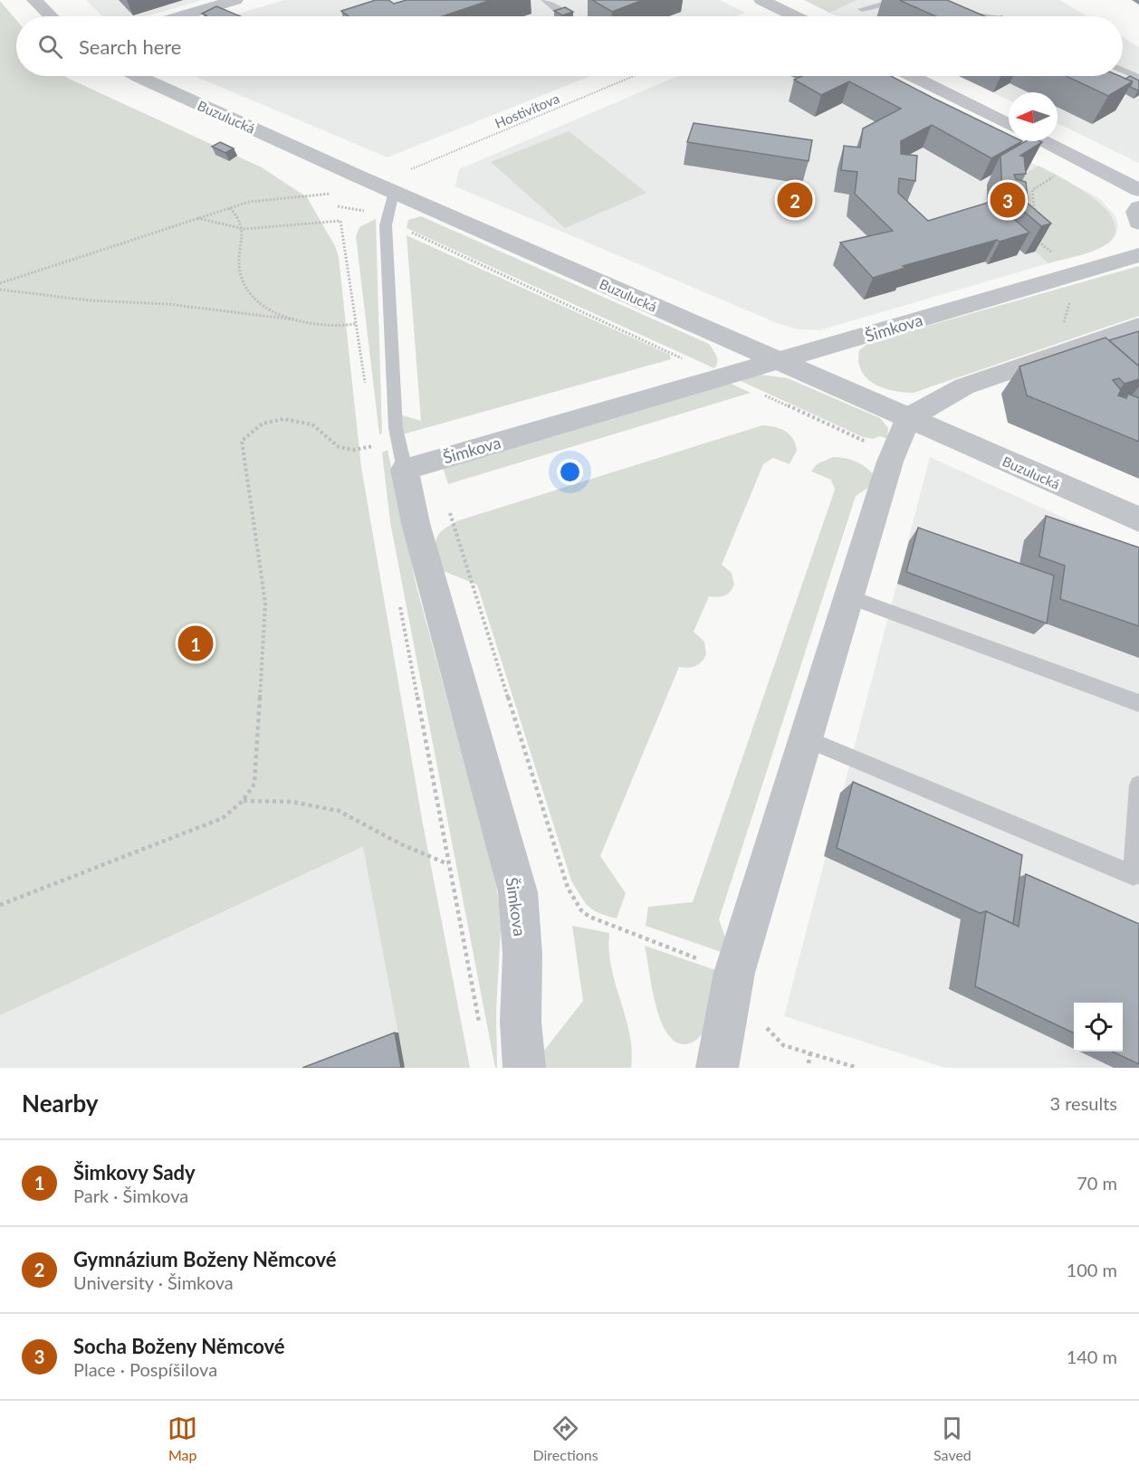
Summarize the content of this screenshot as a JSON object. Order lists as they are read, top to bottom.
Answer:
{
  "streets": {
    "street": ["Buzulucká", "Šimkova"],
    "path": ["Hostivítova"]
  },
  "crossings": [
    ["Hostivítova", "Buzulucká"],
    ["Buzulucká", "Šimkova"]
  ],
  "north": "left",
  "page": {
    "search": "Search here",
    "pins": ["2", "3", "1"],
    "heading": ["Nearby", "3 results"],
    "list": [
      {
        "mark": "1",
        "name": "Šimkovy Sady",
        "note": "Park · Šimkova",
        "value": "70 m"
      },
      {
        "mark": "2",
        "name": "Gymnázium Boženy Němcové",
        "note": "University · Šimkova",
        "value": "100 m"
      },
      {
        "mark": "3",
        "name": "Socha Boženy Němcové",
        "note": "Place · Pospíšilova",
        "value": "140 m"
      }
    ],
    "nav": ["Map", "Directions", "Saved"]
  }
}
